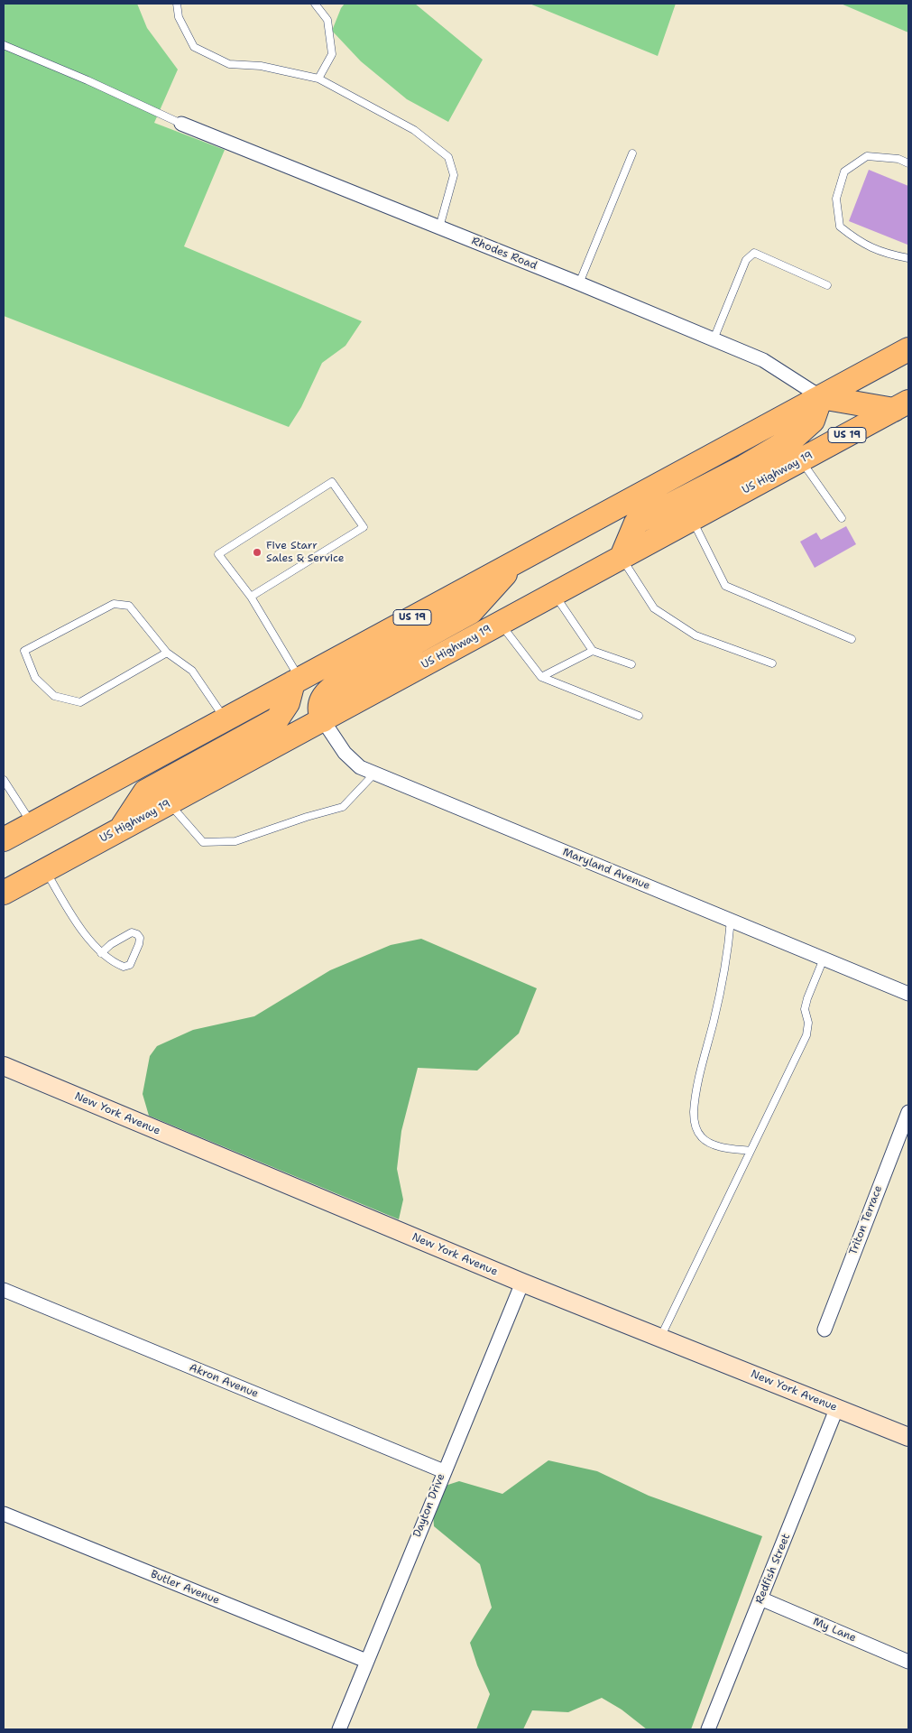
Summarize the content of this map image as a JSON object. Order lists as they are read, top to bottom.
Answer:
{
  "streets": {
    "highway": ["US 19", "US Highway 19"],
    "street": [
      "Rhodes Road",
      "Maryland Avenue",
      "New York Avenue",
      "Triton Terrace",
      "Akron Avenue",
      "Dayton Drive",
      "Redfish Street",
      "Butler Avenue",
      "My Lane"
    ]
  },
  "crossings": [
    ["Rhodes Road", "US 19"],
    ["US Highway 19", "Maryland Avenue"],
    ["New York Avenue", "Dayton Drive"],
    ["New York Avenue", "Redfish Street"],
    ["Akron Avenue", "Dayton Drive"],
    ["Dayton Drive", "Butler Avenue"],
    ["Redfish Street", "My Lane"]
  ],
  "places": ["Five Starr Sales & Service"]
}
